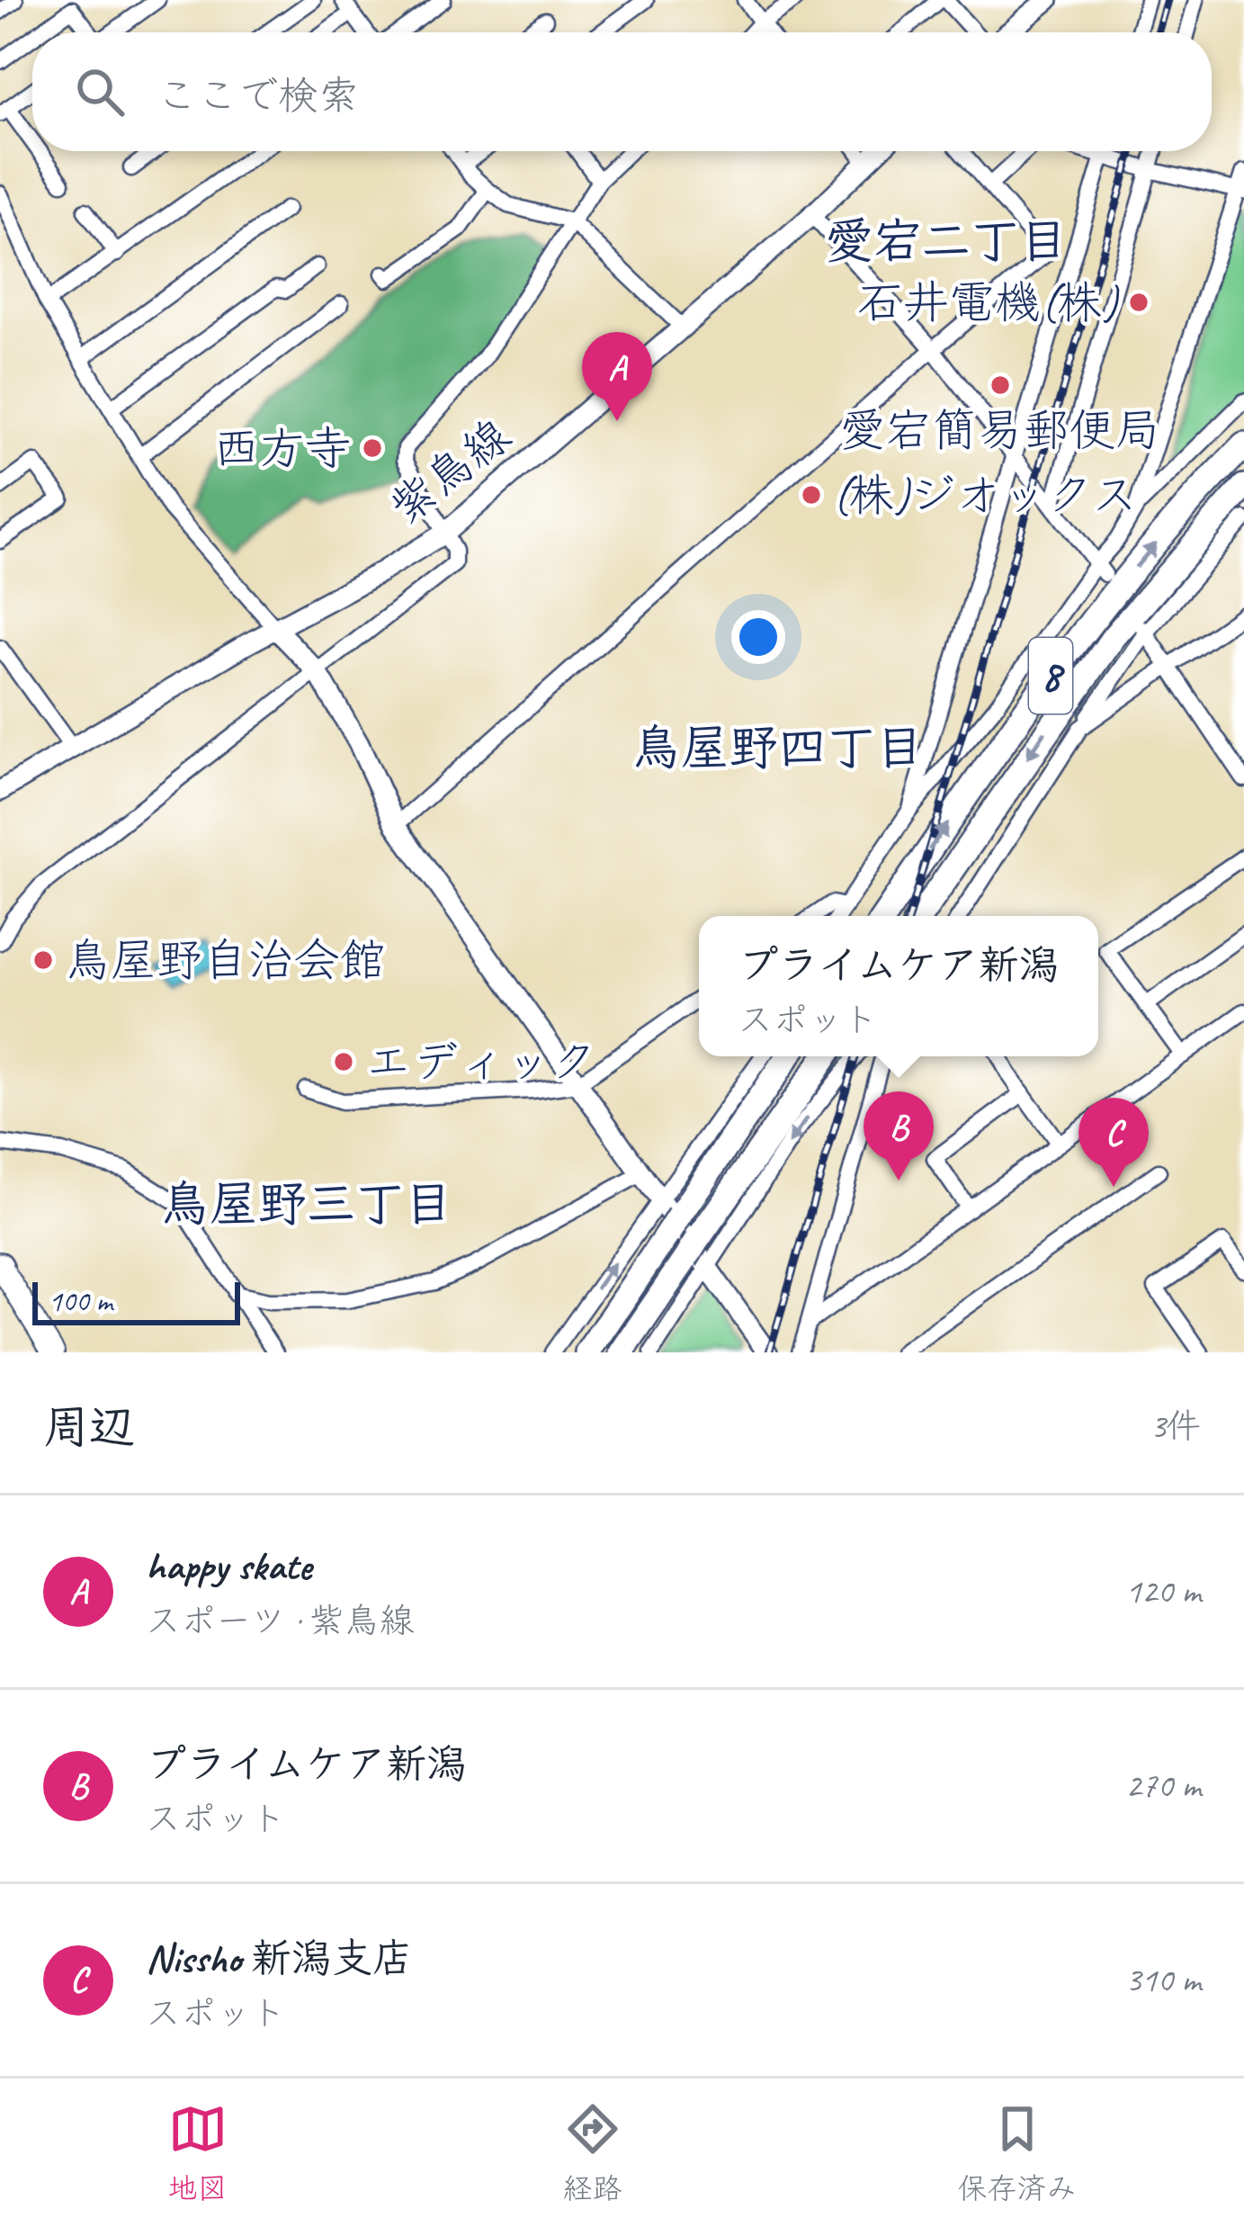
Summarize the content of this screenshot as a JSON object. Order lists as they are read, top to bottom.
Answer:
{
  "streets": {
    "highway": ["8"],
    "street": ["紫鳥線"]
  },
  "districts": ["愛宕二丁目", "鳥屋野四丁目", "鳥屋野三丁目"],
  "places": [
    "石井電機(株)",
    "愛宕簡易郵便局",
    "西方寺",
    "(株)ジオックス",
    "鳥屋野自治会館",
    "エディック"
  ],
  "scale_bar": "100 m",
  "page": {
    "search": "ここで検索",
    "pins": ["A", "B", "C"],
    "popup": ["プライムケア新潟", "スポット"],
    "scale": "100 m",
    "heading": ["周辺", "3件"],
    "list": [
      {
        "mark": "A",
        "name": "happy skate",
        "note": "スポーツ · 紫鳥線",
        "value": "120 m"
      },
      {
        "mark": "B",
        "name": "プライムケア新潟",
        "note": "スポット",
        "value": "270 m"
      },
      {
        "mark": "C",
        "name": "Nissho 新潟支店",
        "note": "スポット",
        "value": "310 m"
      }
    ],
    "nav": ["地図", "経路", "保存済み"]
  }
}
